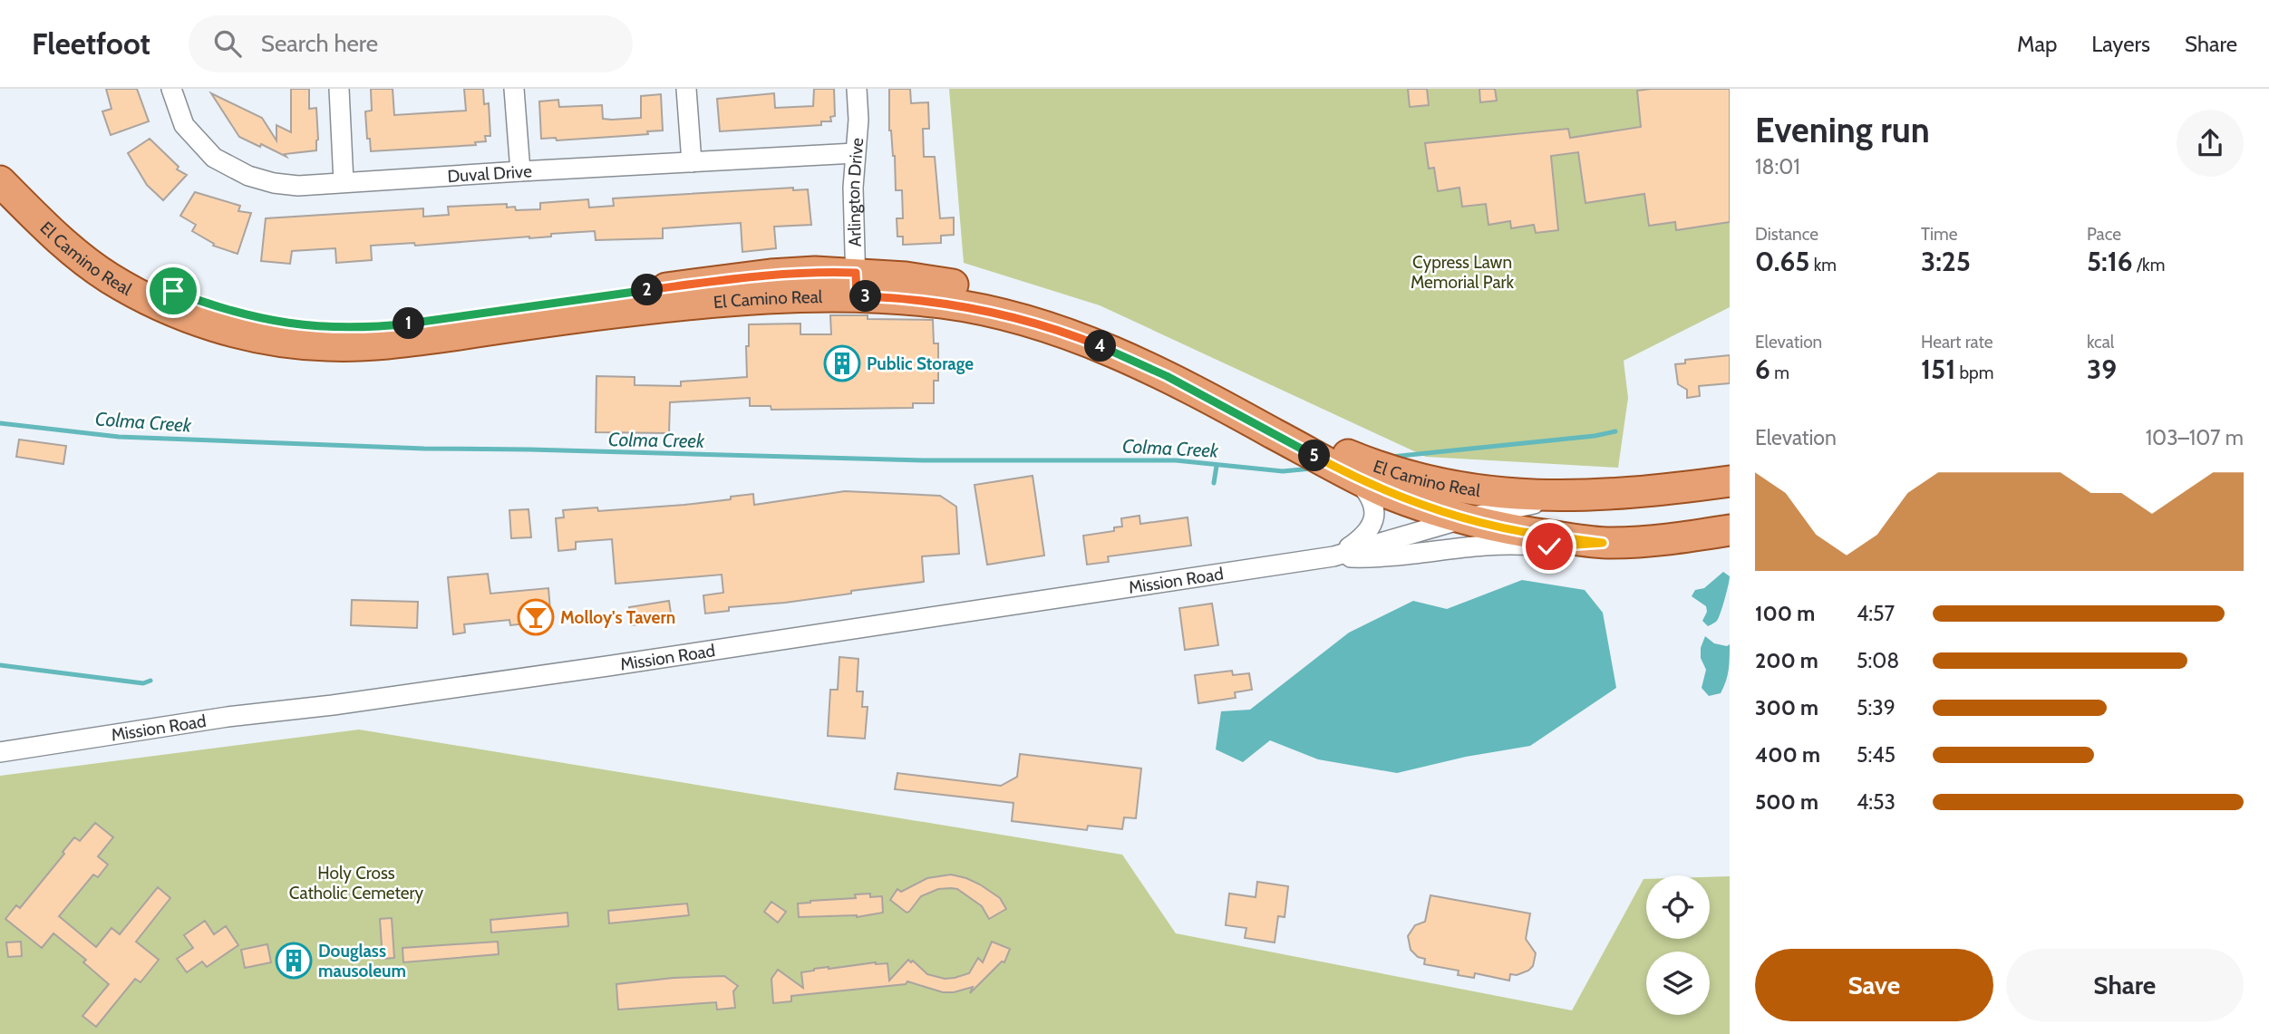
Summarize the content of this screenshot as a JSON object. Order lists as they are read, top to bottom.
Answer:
{
  "streets": {
    "main road": ["El Camino Real"],
    "street": ["Duval Drive", "Arlington Drive", "Mission Road"]
  },
  "crossings": [
    ["Duval Drive", "Arlington Drive"],
    ["Arlington Drive", "El Camino Real"],
    ["El Camino Real", "Mission Road"]
  ],
  "water": ["Colma Creek"],
  "parks": ["Cypress Lawn Memorial Park", "Holy Cross Catholic Cemetery"],
  "places": {
    "building": ["Public Storage", "Douglass mausoleum"],
    "bar": ["Molloy's Tavern"]
  },
  "page": {
    "header": "Fleetfoot",
    "search": "Search here",
    "nav": ["Map", "Layers", "Share"],
    "heading": ["Evening run", "18:01"],
    "stats": [
      ["Distance", "0.65 km"],
      ["Time", "3:25"],
      ["Pace", "5:16 /km"],
      ["Elevation", "6 m"],
      ["Heart rate", "151 bpm"],
      ["kcal", "39"]
    ],
    "pins": [
      "2",
      "3",
      "1",
      "4",
      "5"
    ],
    "chart": ["Elevation", "103–107 m"],
    "list": [
      {
        "name": "100 m",
        "note": "4:57"
      },
      {
        "name": "200 m",
        "note": "5:08"
      },
      {
        "name": "300 m",
        "note": "5:39"
      },
      {
        "name": "400 m",
        "note": "5:45"
      },
      {
        "name": "500 m",
        "note": "4:53"
      }
    ],
    "buttons": ["Save", "Share"]
  }
}
